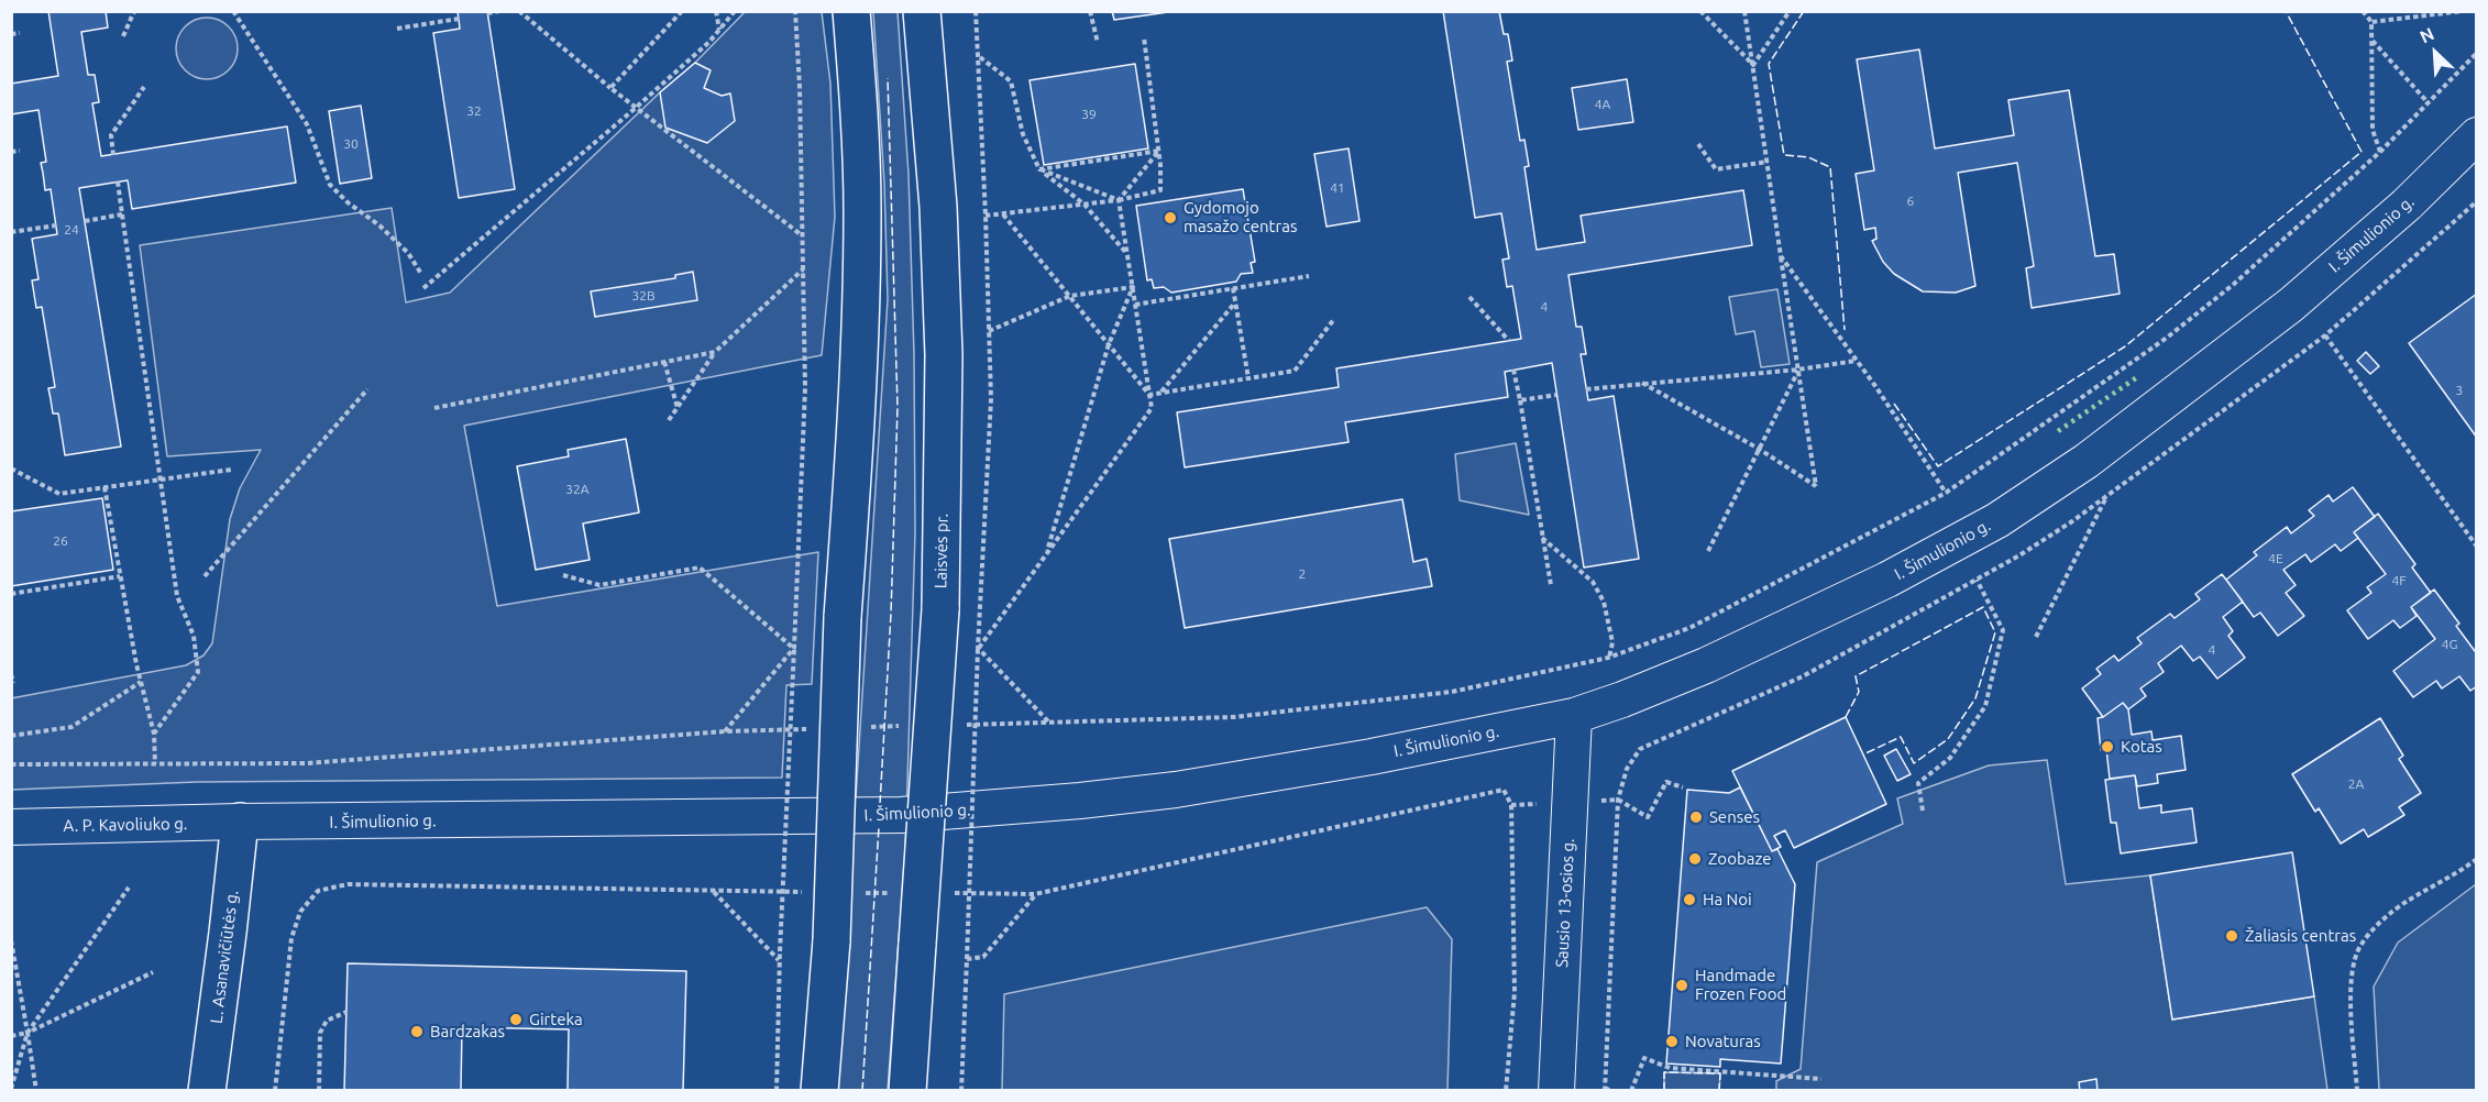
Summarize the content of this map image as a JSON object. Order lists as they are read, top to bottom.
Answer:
{
  "streets": {
    "main road": ["Laisvės pr.", "L. Asanavičiūtės g."],
    "street": ["I. Šimulionio g.", "A. P. Kavoliuko g.", "Sausio 13-osios g."]
  },
  "crossings": [
    ["I. Šimulionio g.", "A. P. Kavoliuko g."],
    ["I. Šimulionio g.", "Sausio 13-osios g."],
    ["I. Šimulionio g.", "L. Asanavičiūtės g."],
    ["A. P. Kavoliuko g.", "L. Asanavičiūtės g."]
  ],
  "places": [
    "Gydomojo masažo centras",
    "Kotas",
    "Senses",
    "Zoobaze",
    "Ha Noi",
    "Žaliasis centras",
    "Handmade Frozen Food",
    "Girteka",
    "Bardzakas",
    "Novaturas"
  ],
  "house_numbers": [
    "4A",
    "32",
    "39",
    "30",
    "41",
    "6",
    "24",
    "32B",
    "4",
    "3",
    "32A",
    "26",
    "4E",
    "2",
    "4F",
    "4G",
    "4",
    "2A"
  ],
  "north": "top left"
}
